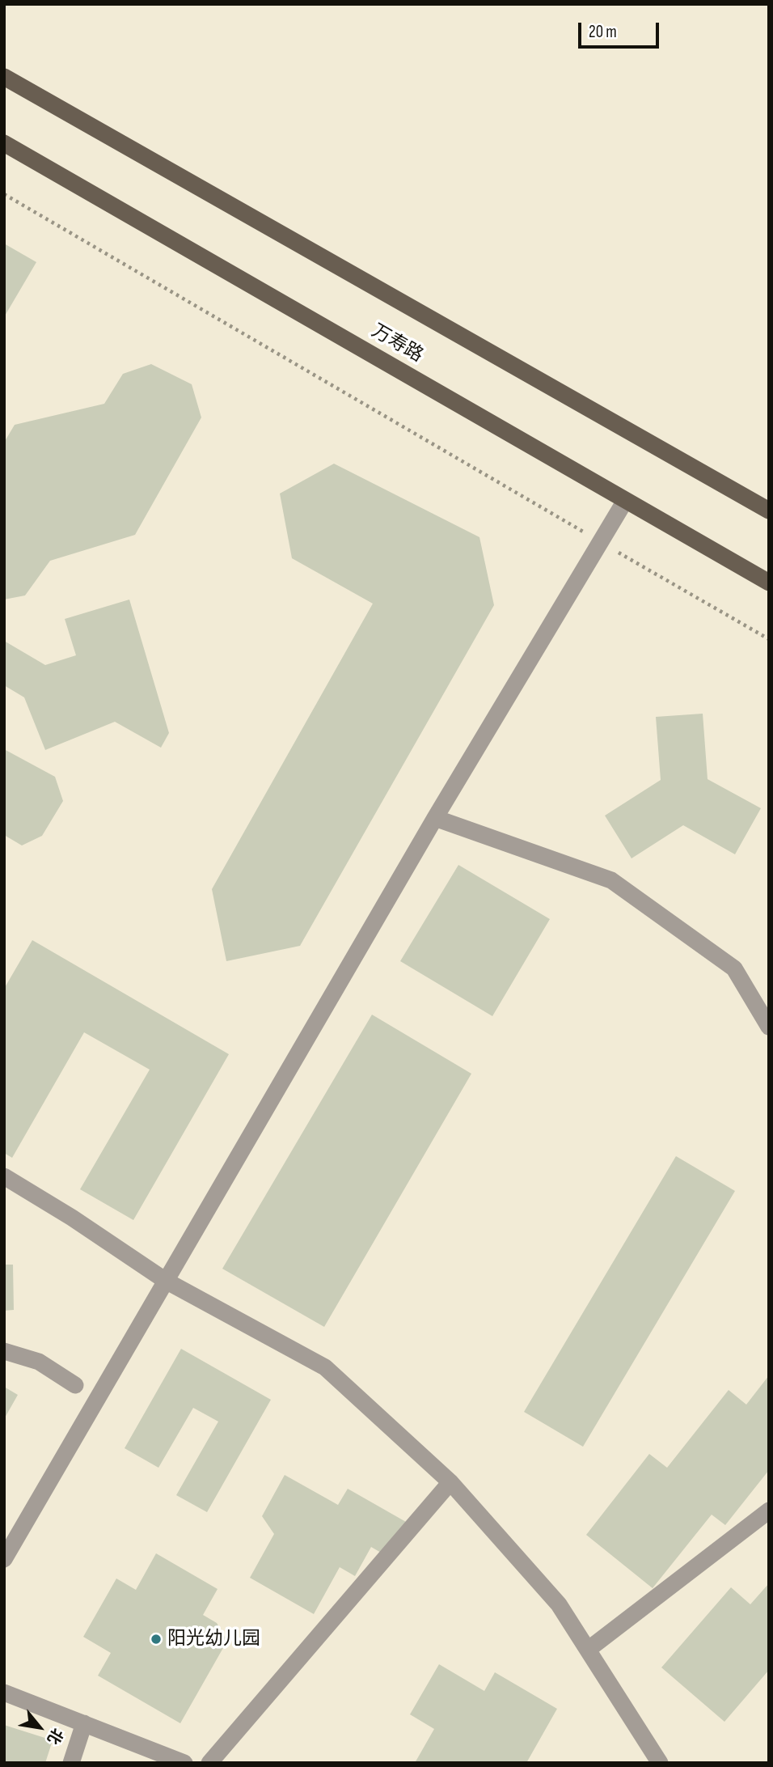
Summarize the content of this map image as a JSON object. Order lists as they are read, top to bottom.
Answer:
{
  "streets": {
    "main road": ["万寿路"]
  },
  "places": ["阳光幼儿园"],
  "scale_bar": "20 m",
  "north": "bottom right"
}
